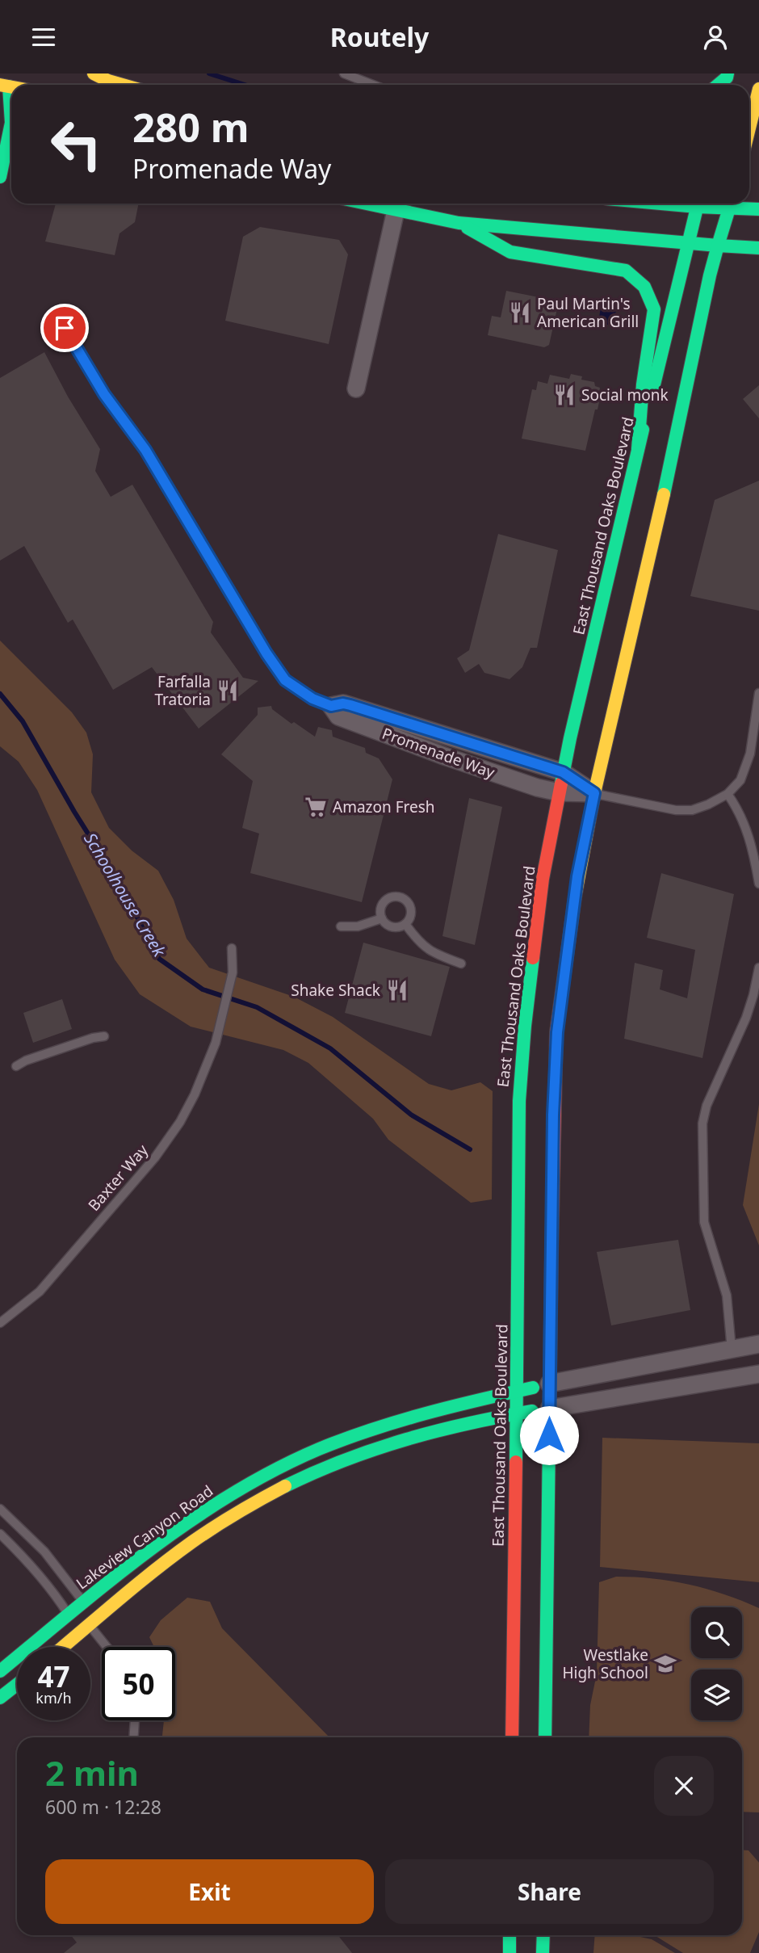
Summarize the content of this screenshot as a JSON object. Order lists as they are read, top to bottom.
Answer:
{
  "streets": {
    "main road": ["East Thousand Oaks Boulevard", "Lakeview Canyon Road"],
    "street": ["Promenade Way"],
    "lane": ["Baxter Way"]
  },
  "crossings": [
    ["East Thousand Oaks Boulevard", "Promenade Way"],
    ["East Thousand Oaks Boulevard", "Lakeview Canyon Road"]
  ],
  "water": ["Schoolhouse Creek"],
  "places": {
    "restaurant": [
      "Paul Martin's American Grill",
      "Social monk",
      "Farfalla Tratoria",
      "Shake Shack"
    ],
    "supermarket": ["Amazon Fresh"],
    "school or university": ["Westlake High School"]
  },
  "page": {
    "header": "Routely",
    "turn": ["280 m", "Promenade Way"],
    "speed": "47 km/h",
    "limit": "50",
    "heading": ["2 min", "600 m · 12:28"],
    "buttons": ["Exit", "Share"]
  }
}
